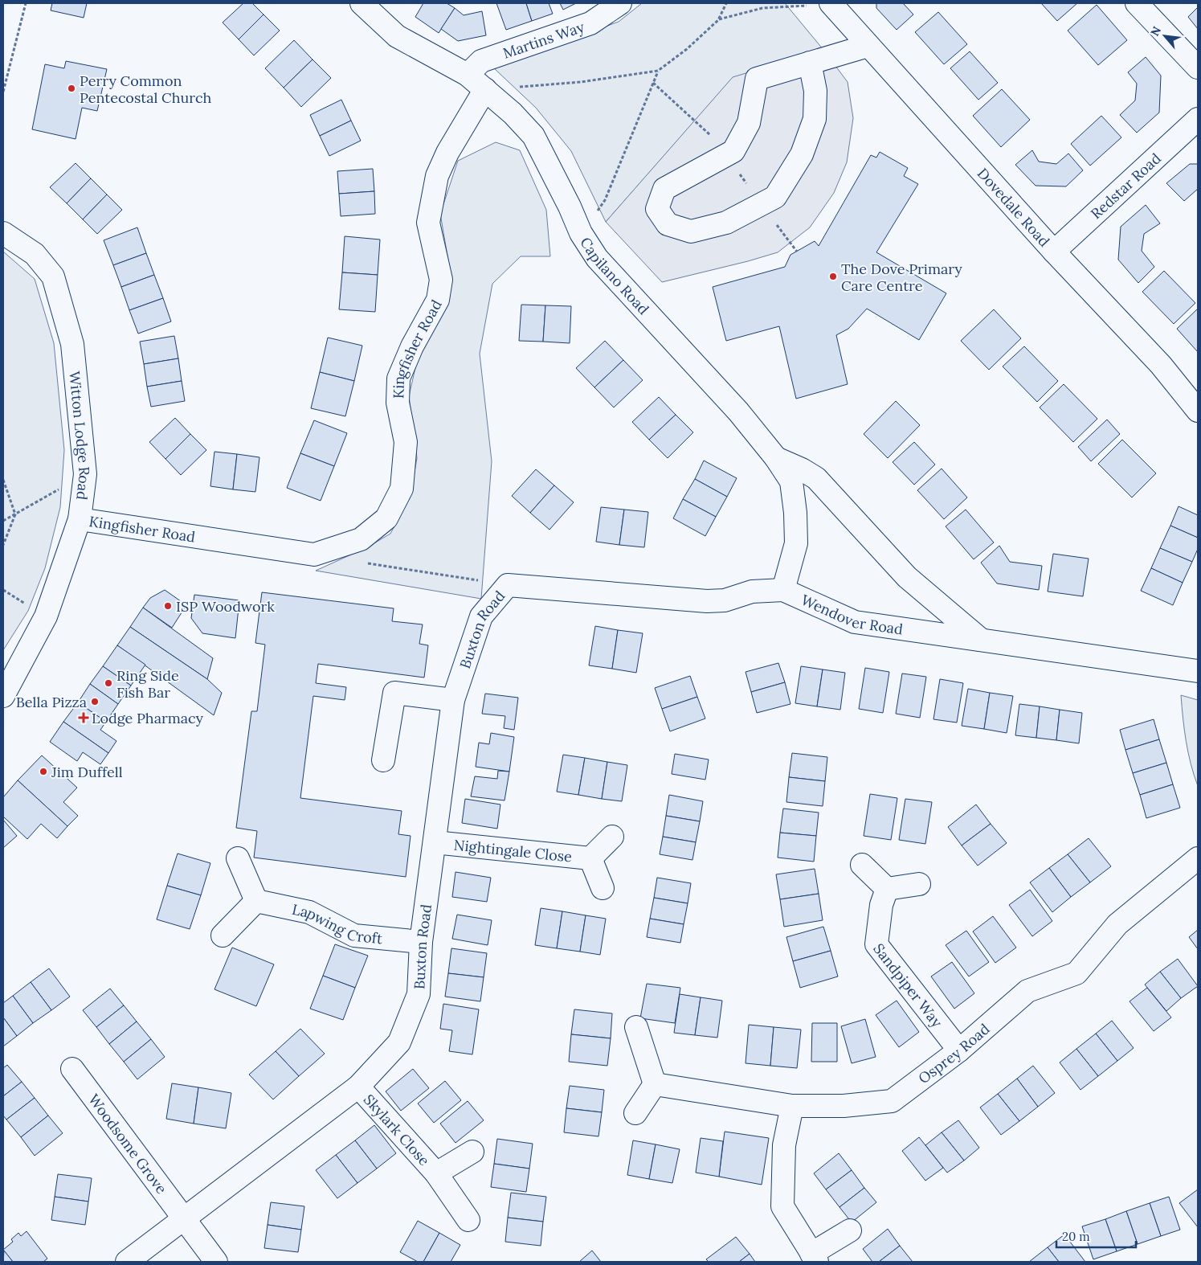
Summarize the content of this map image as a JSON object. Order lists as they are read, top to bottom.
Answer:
{
  "streets": {
    "street": [
      "Martins Way",
      "Redstar Road",
      "Dovedale Road",
      "Capilano Road",
      "Kingfisher Road",
      "Witton Lodge Road",
      "Wendover Road",
      "Buxton Road",
      "Nightingale Close",
      "Lapwing Croft",
      "Sandpiper Way",
      "Osprey Road",
      "Skylark Close",
      "Woodsome Grove"
    ]
  },
  "crossings": [
    ["Martins Way", "Capilano Road"],
    ["Redstar Road", "Dovedale Road"],
    ["Capilano Road", "Kingfisher Road"],
    ["Capilano Road", "Wendover Road"],
    ["Kingfisher Road", "Witton Lodge Road"],
    ["Wendover Road", "Buxton Road"],
    ["Buxton Road", "Nightingale Close"],
    ["Buxton Road", "Lapwing Croft"],
    ["Buxton Road", "Skylark Close"],
    ["Buxton Road", "Woodsome Grove"],
    ["Sandpiper Way", "Osprey Road"]
  ],
  "places": {
    "other": [
      "Perry Common Pentecostal Church",
      "The Dove Primary Care Centre",
      "ISP Woodwork",
      "Ring Side Fish Bar",
      "Bella Pizza",
      "Jim Duffell"
    ],
    "health": ["Lodge Pharmacy"]
  },
  "scale_bar": "20 m",
  "north": "top left"
}
